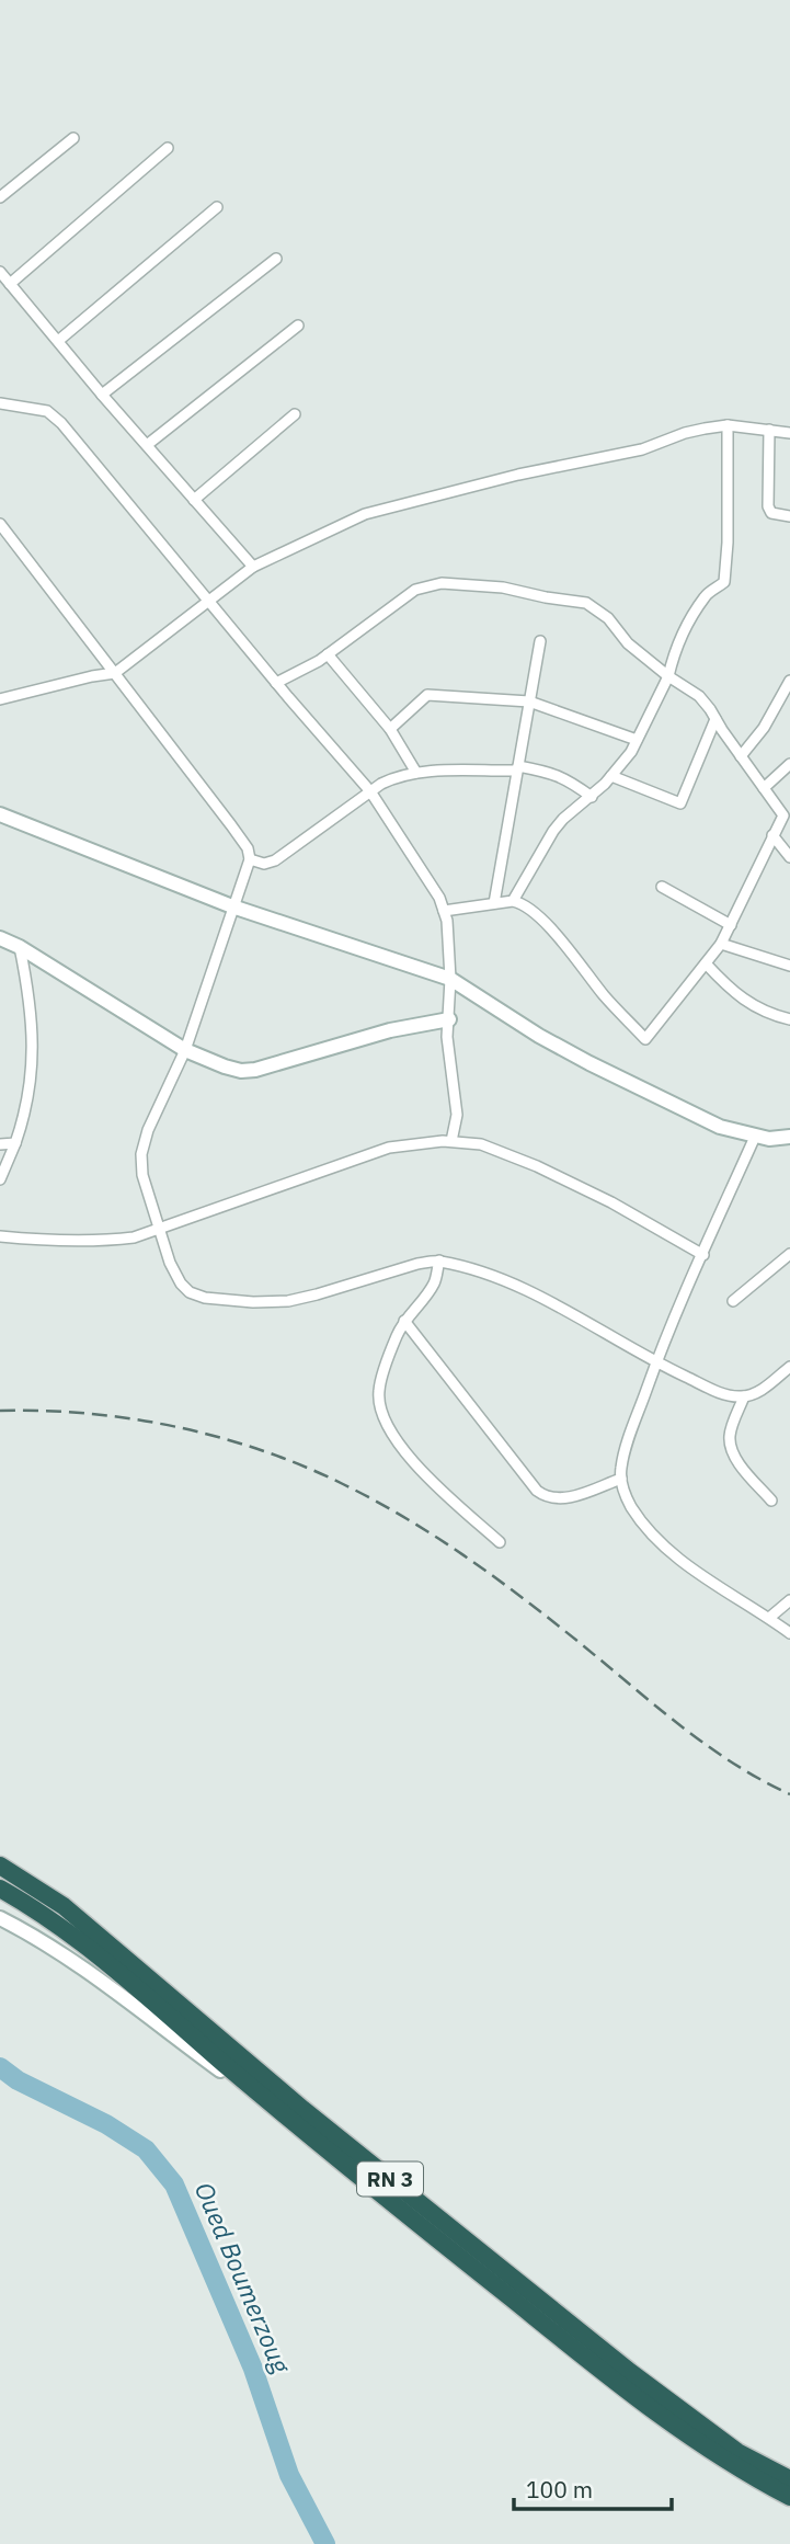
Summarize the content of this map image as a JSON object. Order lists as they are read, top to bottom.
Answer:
{
  "streets": {
    "highway": ["RN 3"]
  },
  "water": ["Oued Boumerzoug"],
  "scale_bar": "100 m"
}
